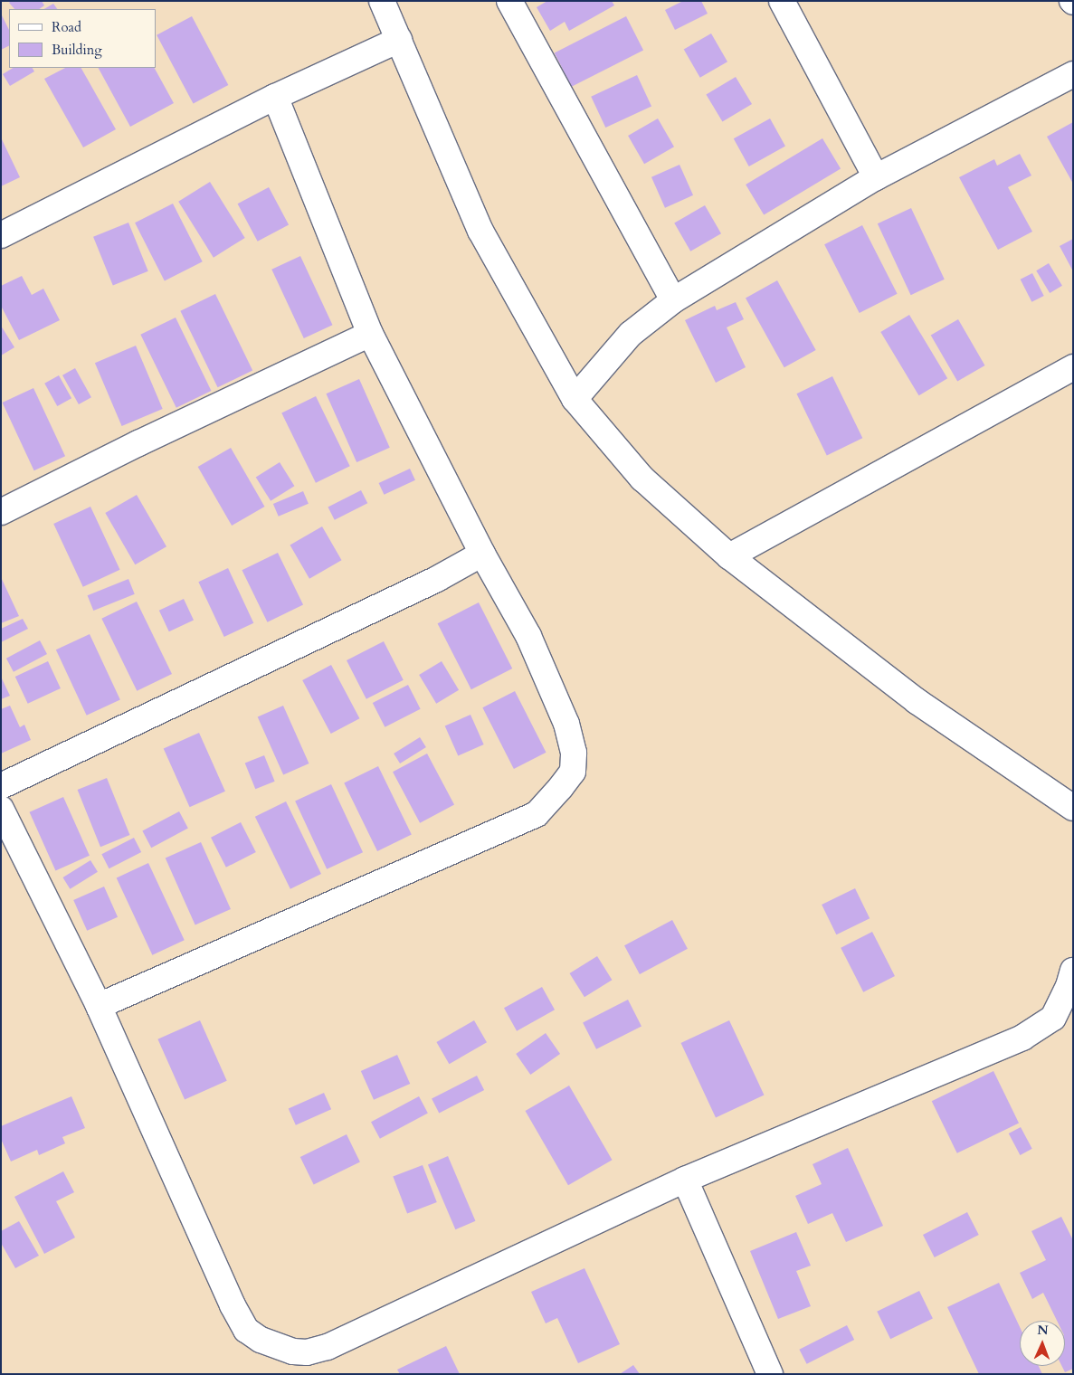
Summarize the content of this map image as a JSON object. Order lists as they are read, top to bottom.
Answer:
{
  "legend": ["Road", "Building"],
  "north": "top"
}
